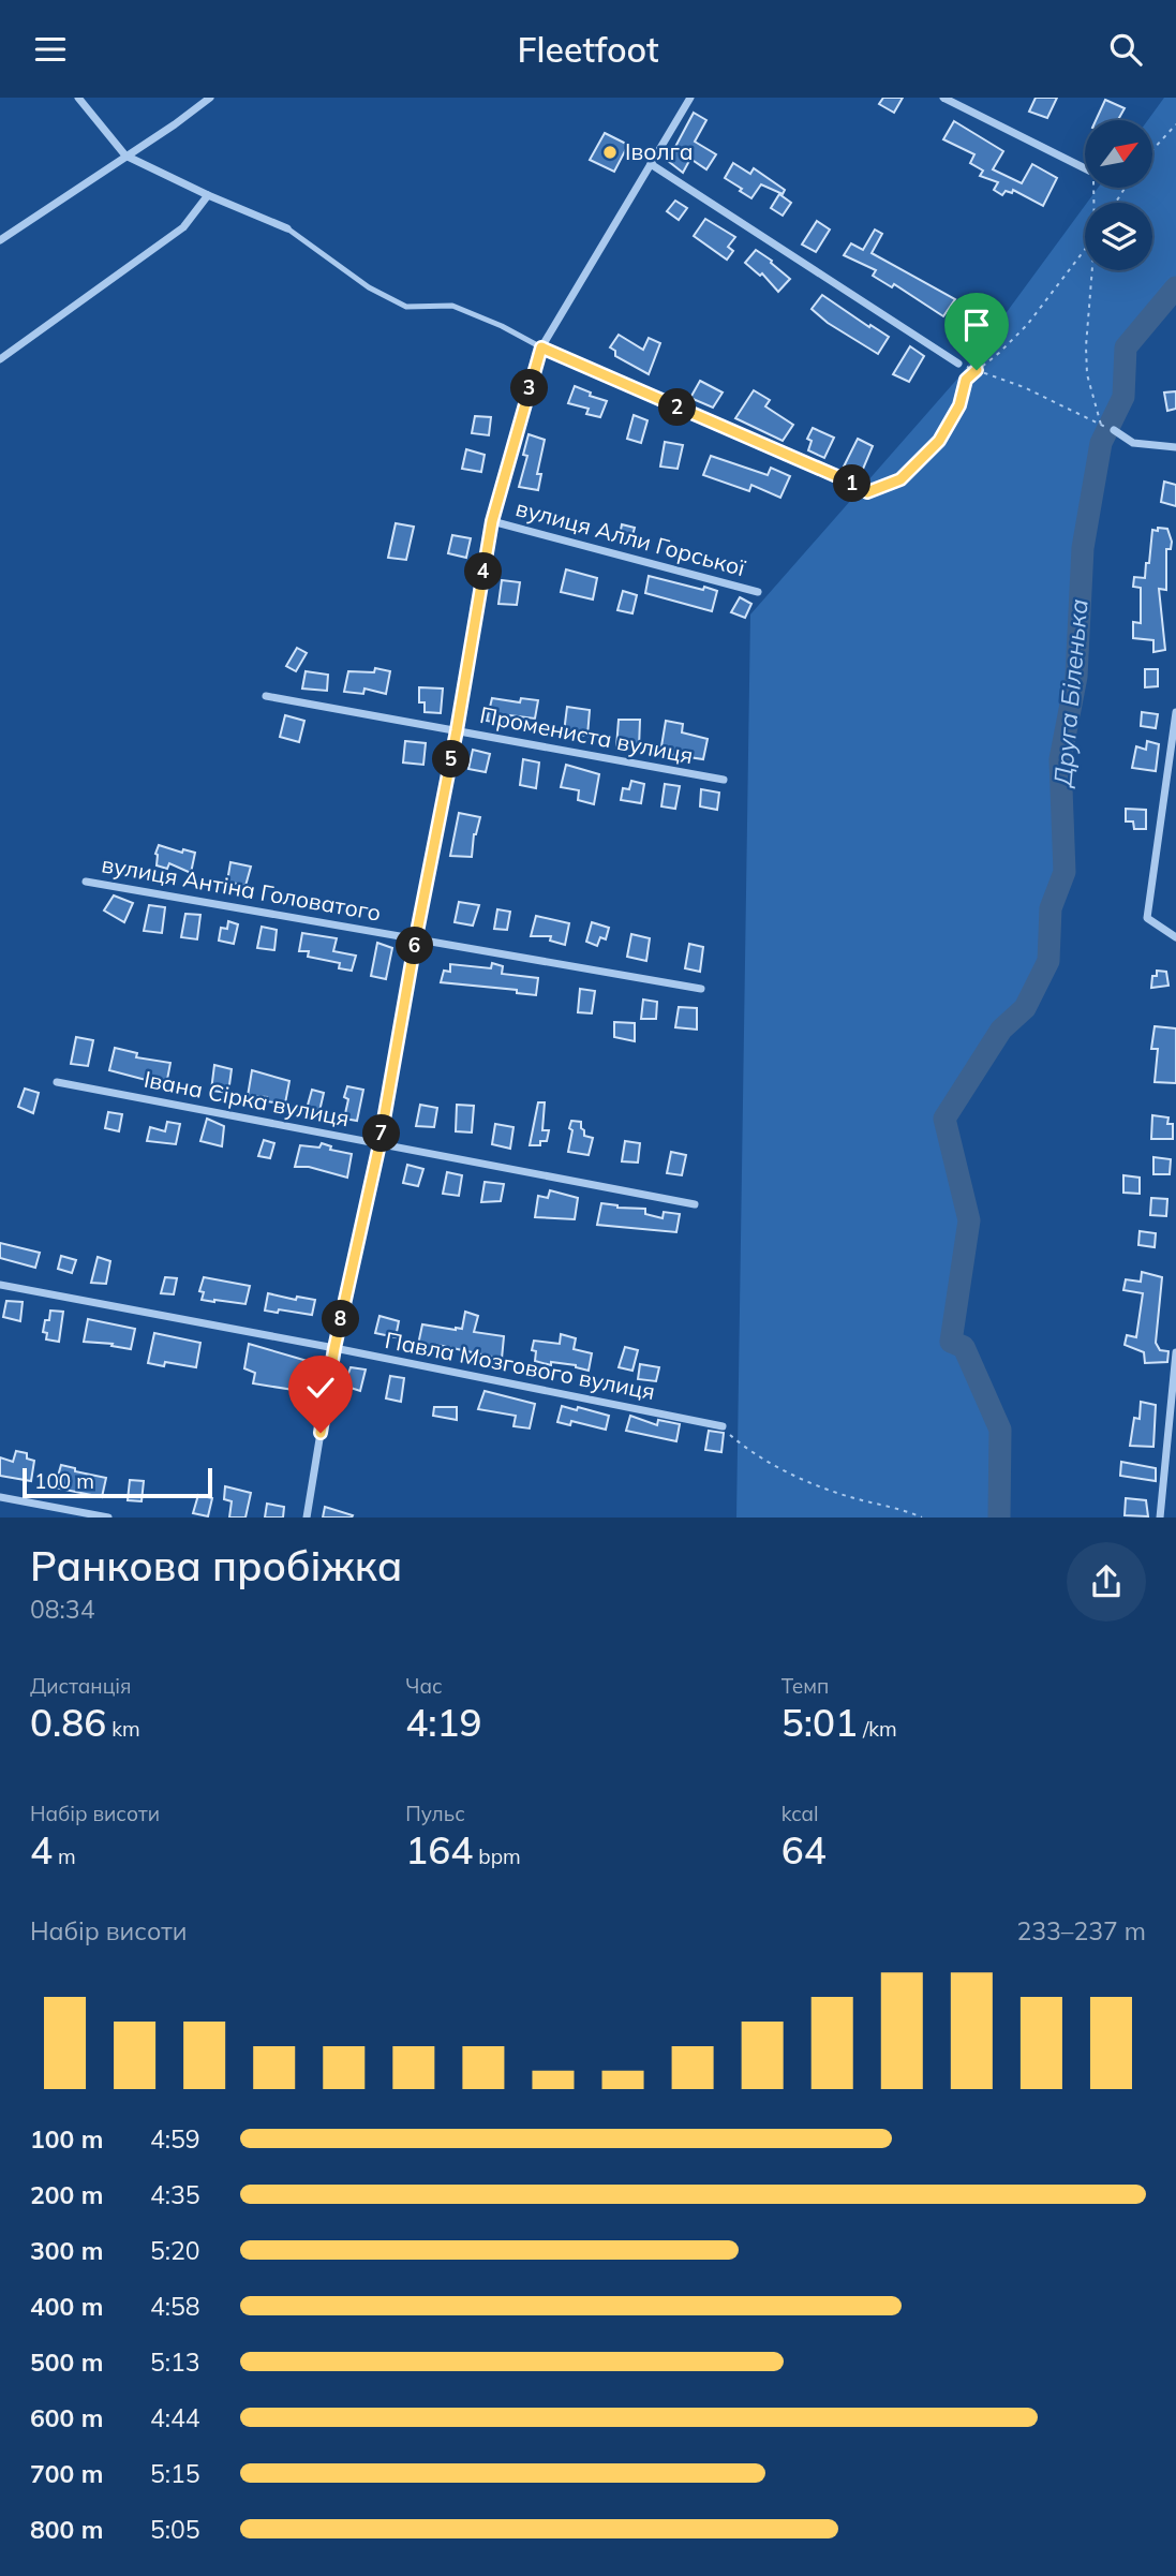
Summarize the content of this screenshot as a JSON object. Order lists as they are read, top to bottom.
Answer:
{
  "streets": {
    "street": [
      "вулиця Алли Горської",
      "Промениста вулиця",
      "вулиця Антіна Головатого",
      "Івана Сірка вулиця",
      "Павла Мозгового вулиця"
    ]
  },
  "water": ["Друга Біленька"],
  "places": ["Іволга"],
  "scale_bar": "100 m",
  "north": "top right",
  "page": {
    "header": "Fleetfoot",
    "pins": [
      "3",
      "2",
      "1",
      "4",
      "5",
      "6",
      "7",
      "8"
    ],
    "scale": "100 m",
    "heading": ["Ранкова пробіжка", "08:34"],
    "stats": [
      ["Дистанція", "0.86 km"],
      ["Час", "4:19"],
      ["Темп", "5:01 /km"],
      ["Набір висоти", "4 m"],
      ["Пульс", "164 bpm"],
      ["kcal", "64"]
    ],
    "chart": ["Набір висоти", "233–237 m"],
    "list": [
      {
        "name": "100 m",
        "note": "4:59"
      },
      {
        "name": "200 m",
        "note": "4:35"
      },
      {
        "name": "300 m",
        "note": "5:20"
      },
      {
        "name": "400 m",
        "note": "4:58"
      },
      {
        "name": "500 m",
        "note": "5:13"
      },
      {
        "name": "600 m",
        "note": "4:44"
      },
      {
        "name": "700 m",
        "note": "5:15"
      },
      {
        "name": "800 m",
        "note": "5:05"
      }
    ]
  }
}
